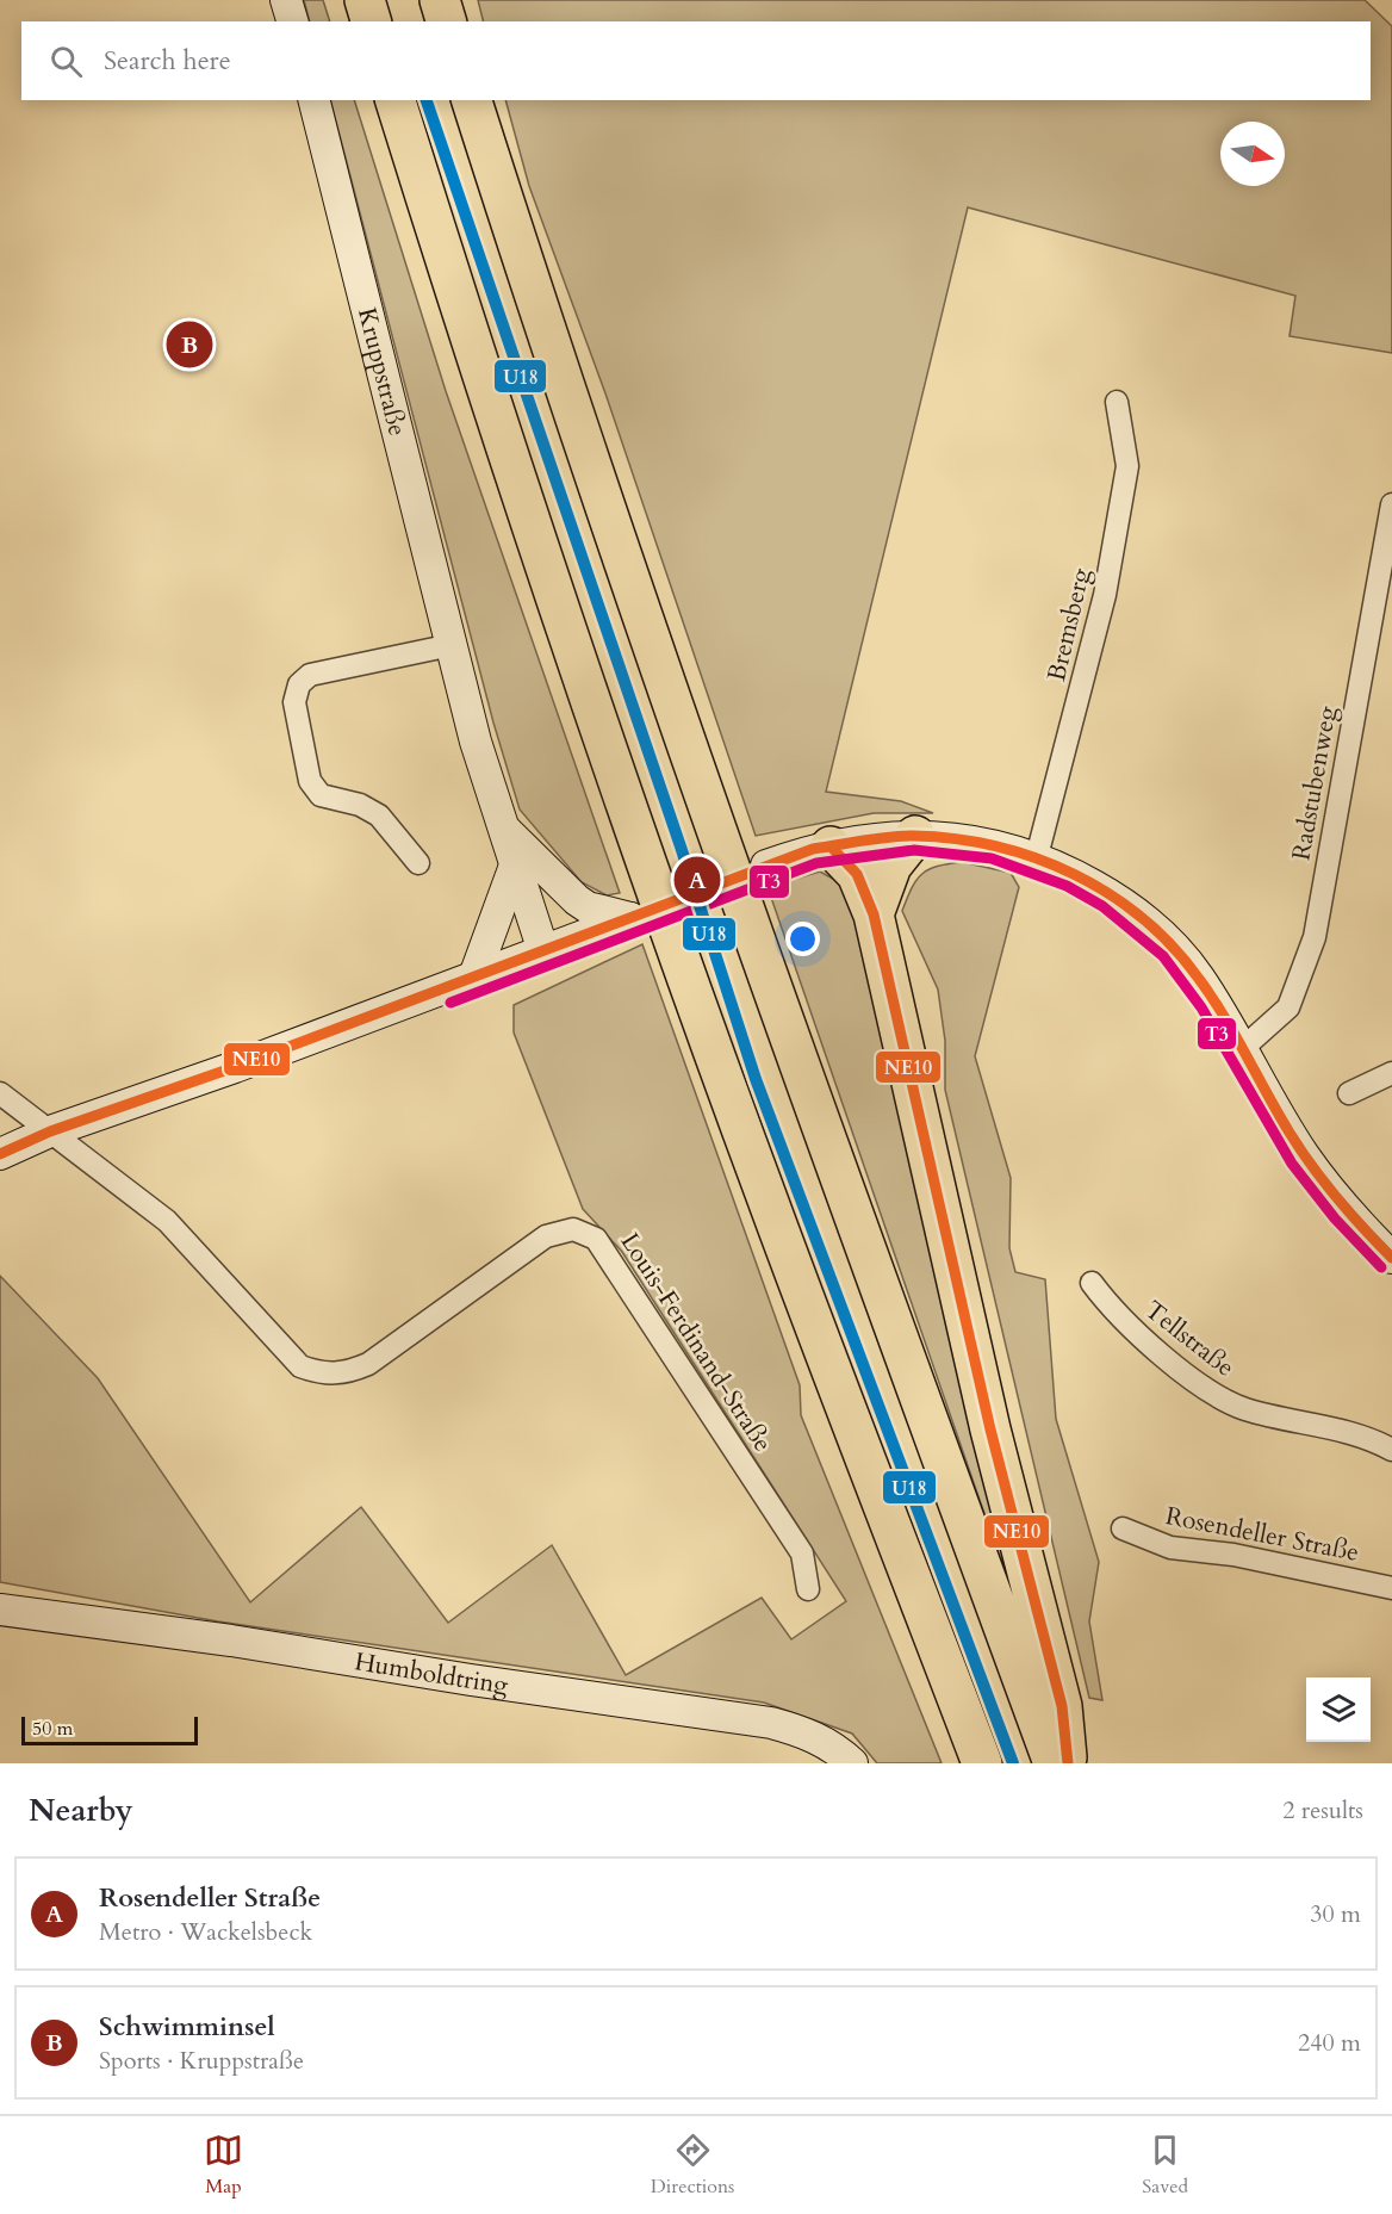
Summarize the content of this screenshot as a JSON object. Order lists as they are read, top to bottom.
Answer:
{
  "streets": {
    "street": [
      "Kruppstraße",
      "Bremsberg",
      "Radstubenweg",
      "Tellstraße",
      "Louis-Ferdinand-Straße",
      "Rosendeller Straße",
      "Humboldtring"
    ]
  },
  "lines": ["transit line U18", "transit line NE10", "transit line T3"],
  "scale_bar": "50 m",
  "north": "right",
  "page": {
    "search": "Search here",
    "pins": ["B", "A"],
    "scale": "50 m",
    "heading": ["Nearby", "2 results"],
    "list": [
      {
        "mark": "A",
        "name": "Rosendeller Straße",
        "note": "Metro · Wackelsbeck",
        "value": "30 m"
      },
      {
        "mark": "B",
        "name": "Schwimminsel",
        "note": "Sports · Kruppstraße",
        "value": "240 m"
      }
    ],
    "nav": ["Map", "Directions", "Saved"]
  }
}
